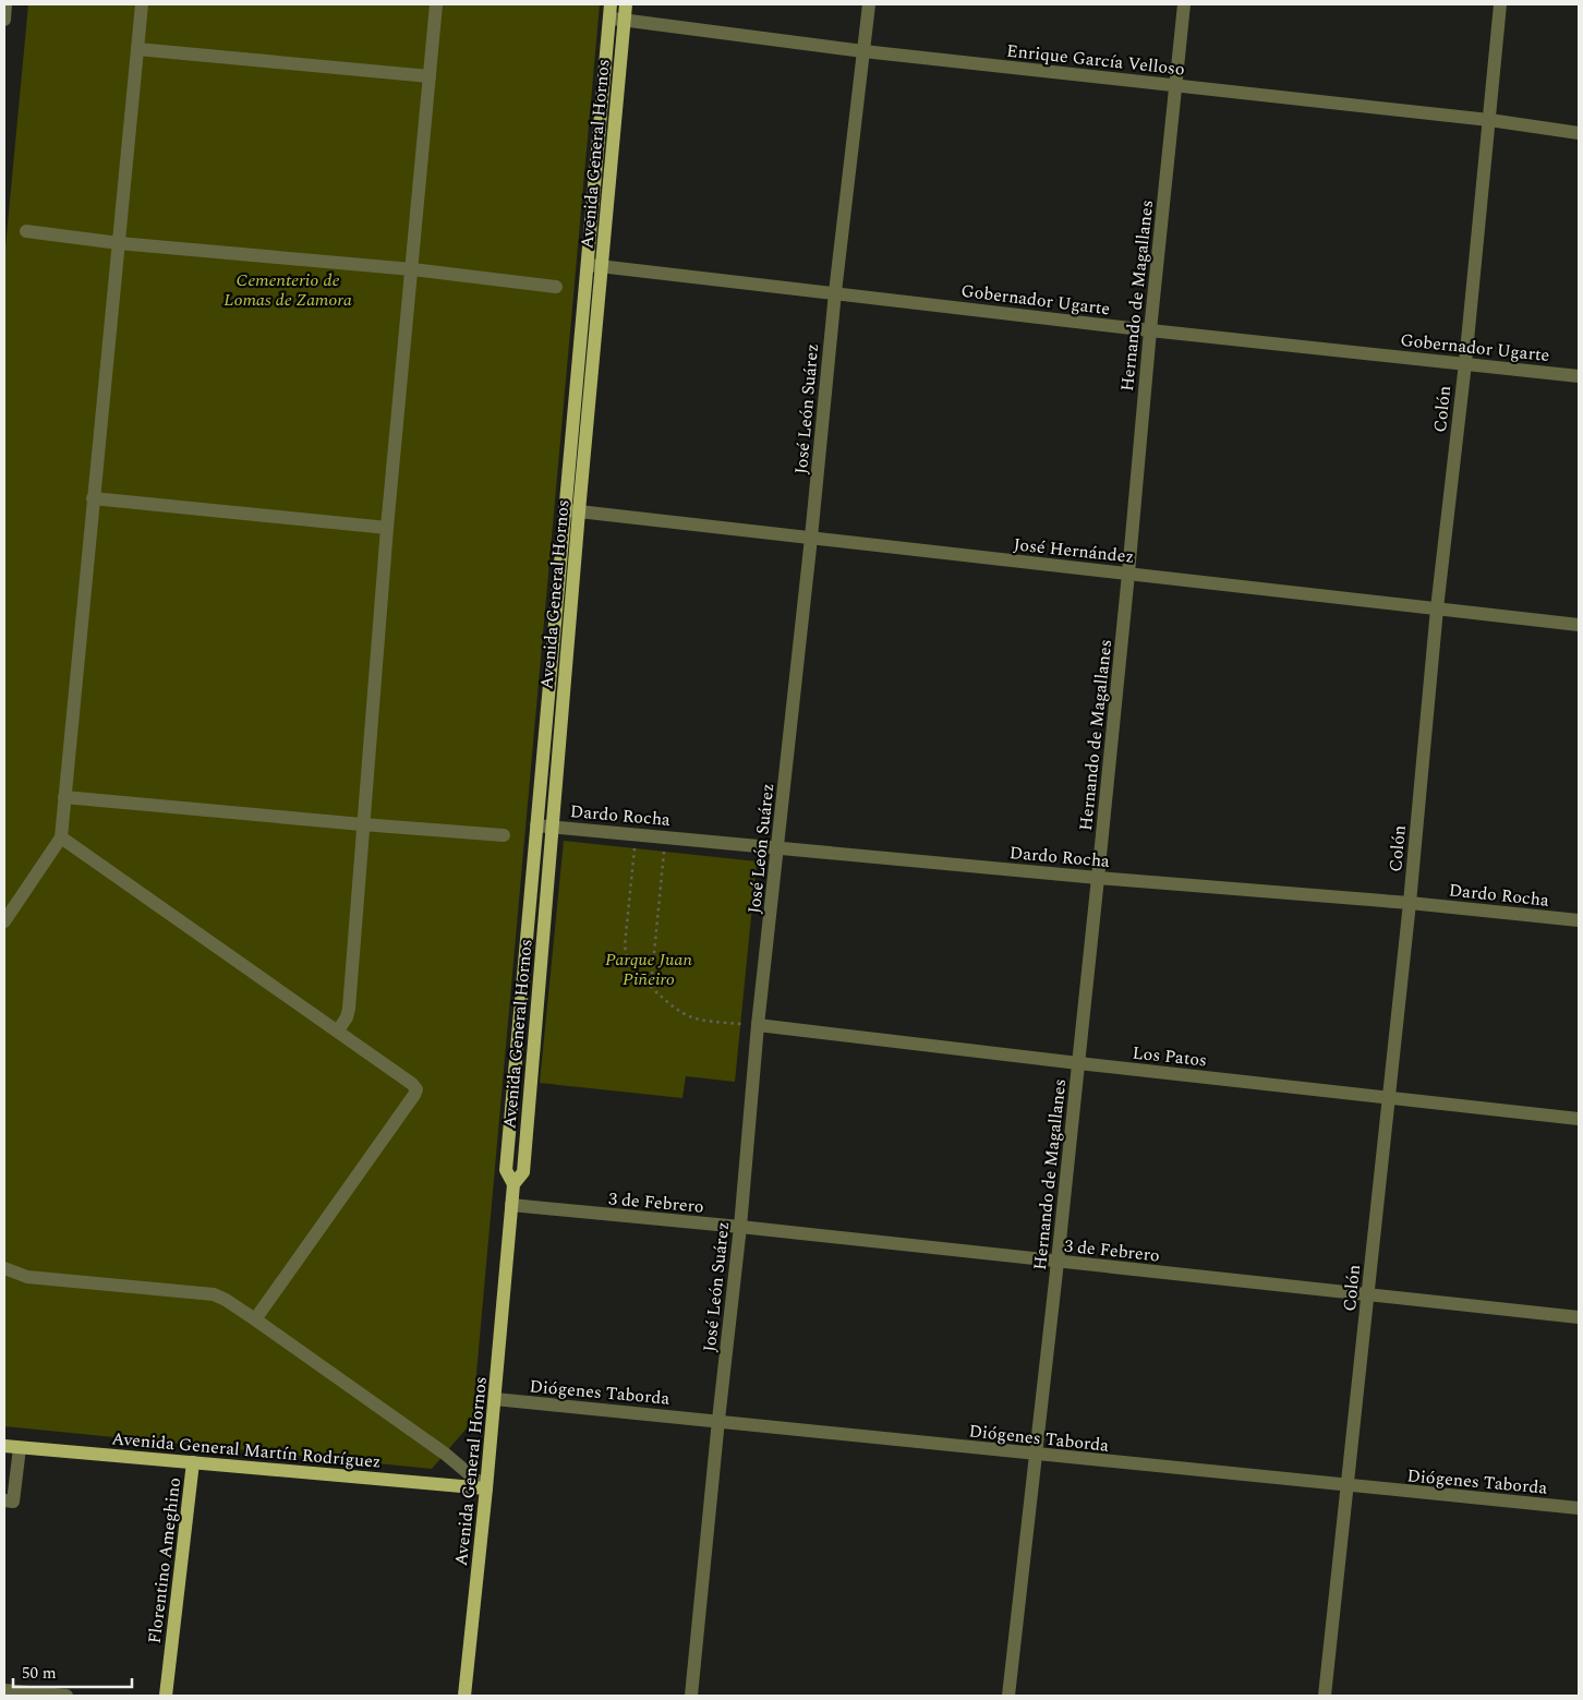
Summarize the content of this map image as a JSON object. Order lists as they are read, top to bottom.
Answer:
{
  "streets": {
    "main road": ["Avenida General Hornos", "Avenida General Martín Rodríguez", "Florentino Ameghino"],
    "street": [
      "Enrique García Velloso",
      "Hernando de Magallanes",
      "Gobernador Ugarte",
      "José León Suárez",
      "Colón",
      "José Hernández",
      "Dardo Rocha",
      "Los Patos",
      "3 de Febrero",
      "Diógenes Taborda"
    ]
  },
  "crossings": [
    ["Enrique García Velloso", "Avenida General Hornos"],
    ["Enrique García Velloso", "Hernando de Magallanes"],
    ["Enrique García Velloso", "José León Suárez"],
    ["Enrique García Velloso", "Colón"],
    ["Avenida General Hornos", "Gobernador Ugarte"],
    ["Avenida General Hornos", "José Hernández"],
    ["Avenida General Hornos", "Dardo Rocha"],
    ["Avenida General Hornos", "3 de Febrero"],
    ["Avenida General Hornos", "Diógenes Taborda"],
    ["Avenida General Hornos", "Avenida General Martín Rodríguez"],
    ["Hernando de Magallanes", "Gobernador Ugarte"],
    ["Hernando de Magallanes", "José Hernández"],
    ["Hernando de Magallanes", "Dardo Rocha"],
    ["Hernando de Magallanes", "Los Patos"],
    ["Hernando de Magallanes", "3 de Febrero"],
    ["Hernando de Magallanes", "Diógenes Taborda"],
    ["Gobernador Ugarte", "José León Suárez"],
    ["Gobernador Ugarte", "Colón"],
    ["José León Suárez", "José Hernández"],
    ["José León Suárez", "Dardo Rocha"],
    ["José León Suárez", "Los Patos"],
    ["José León Suárez", "3 de Febrero"],
    ["José León Suárez", "Diógenes Taborda"],
    ["Colón", "José Hernández"],
    ["Colón", "Dardo Rocha"],
    ["Colón", "Los Patos"],
    ["Colón", "3 de Febrero"],
    ["Colón", "Diógenes Taborda"],
    ["Avenida General Martín Rodríguez", "Florentino Ameghino"]
  ],
  "parks": ["Cementerio de Lomas de Zamora", "Parque Juan Piñeiro"],
  "scale_bar": "50 m"
}
